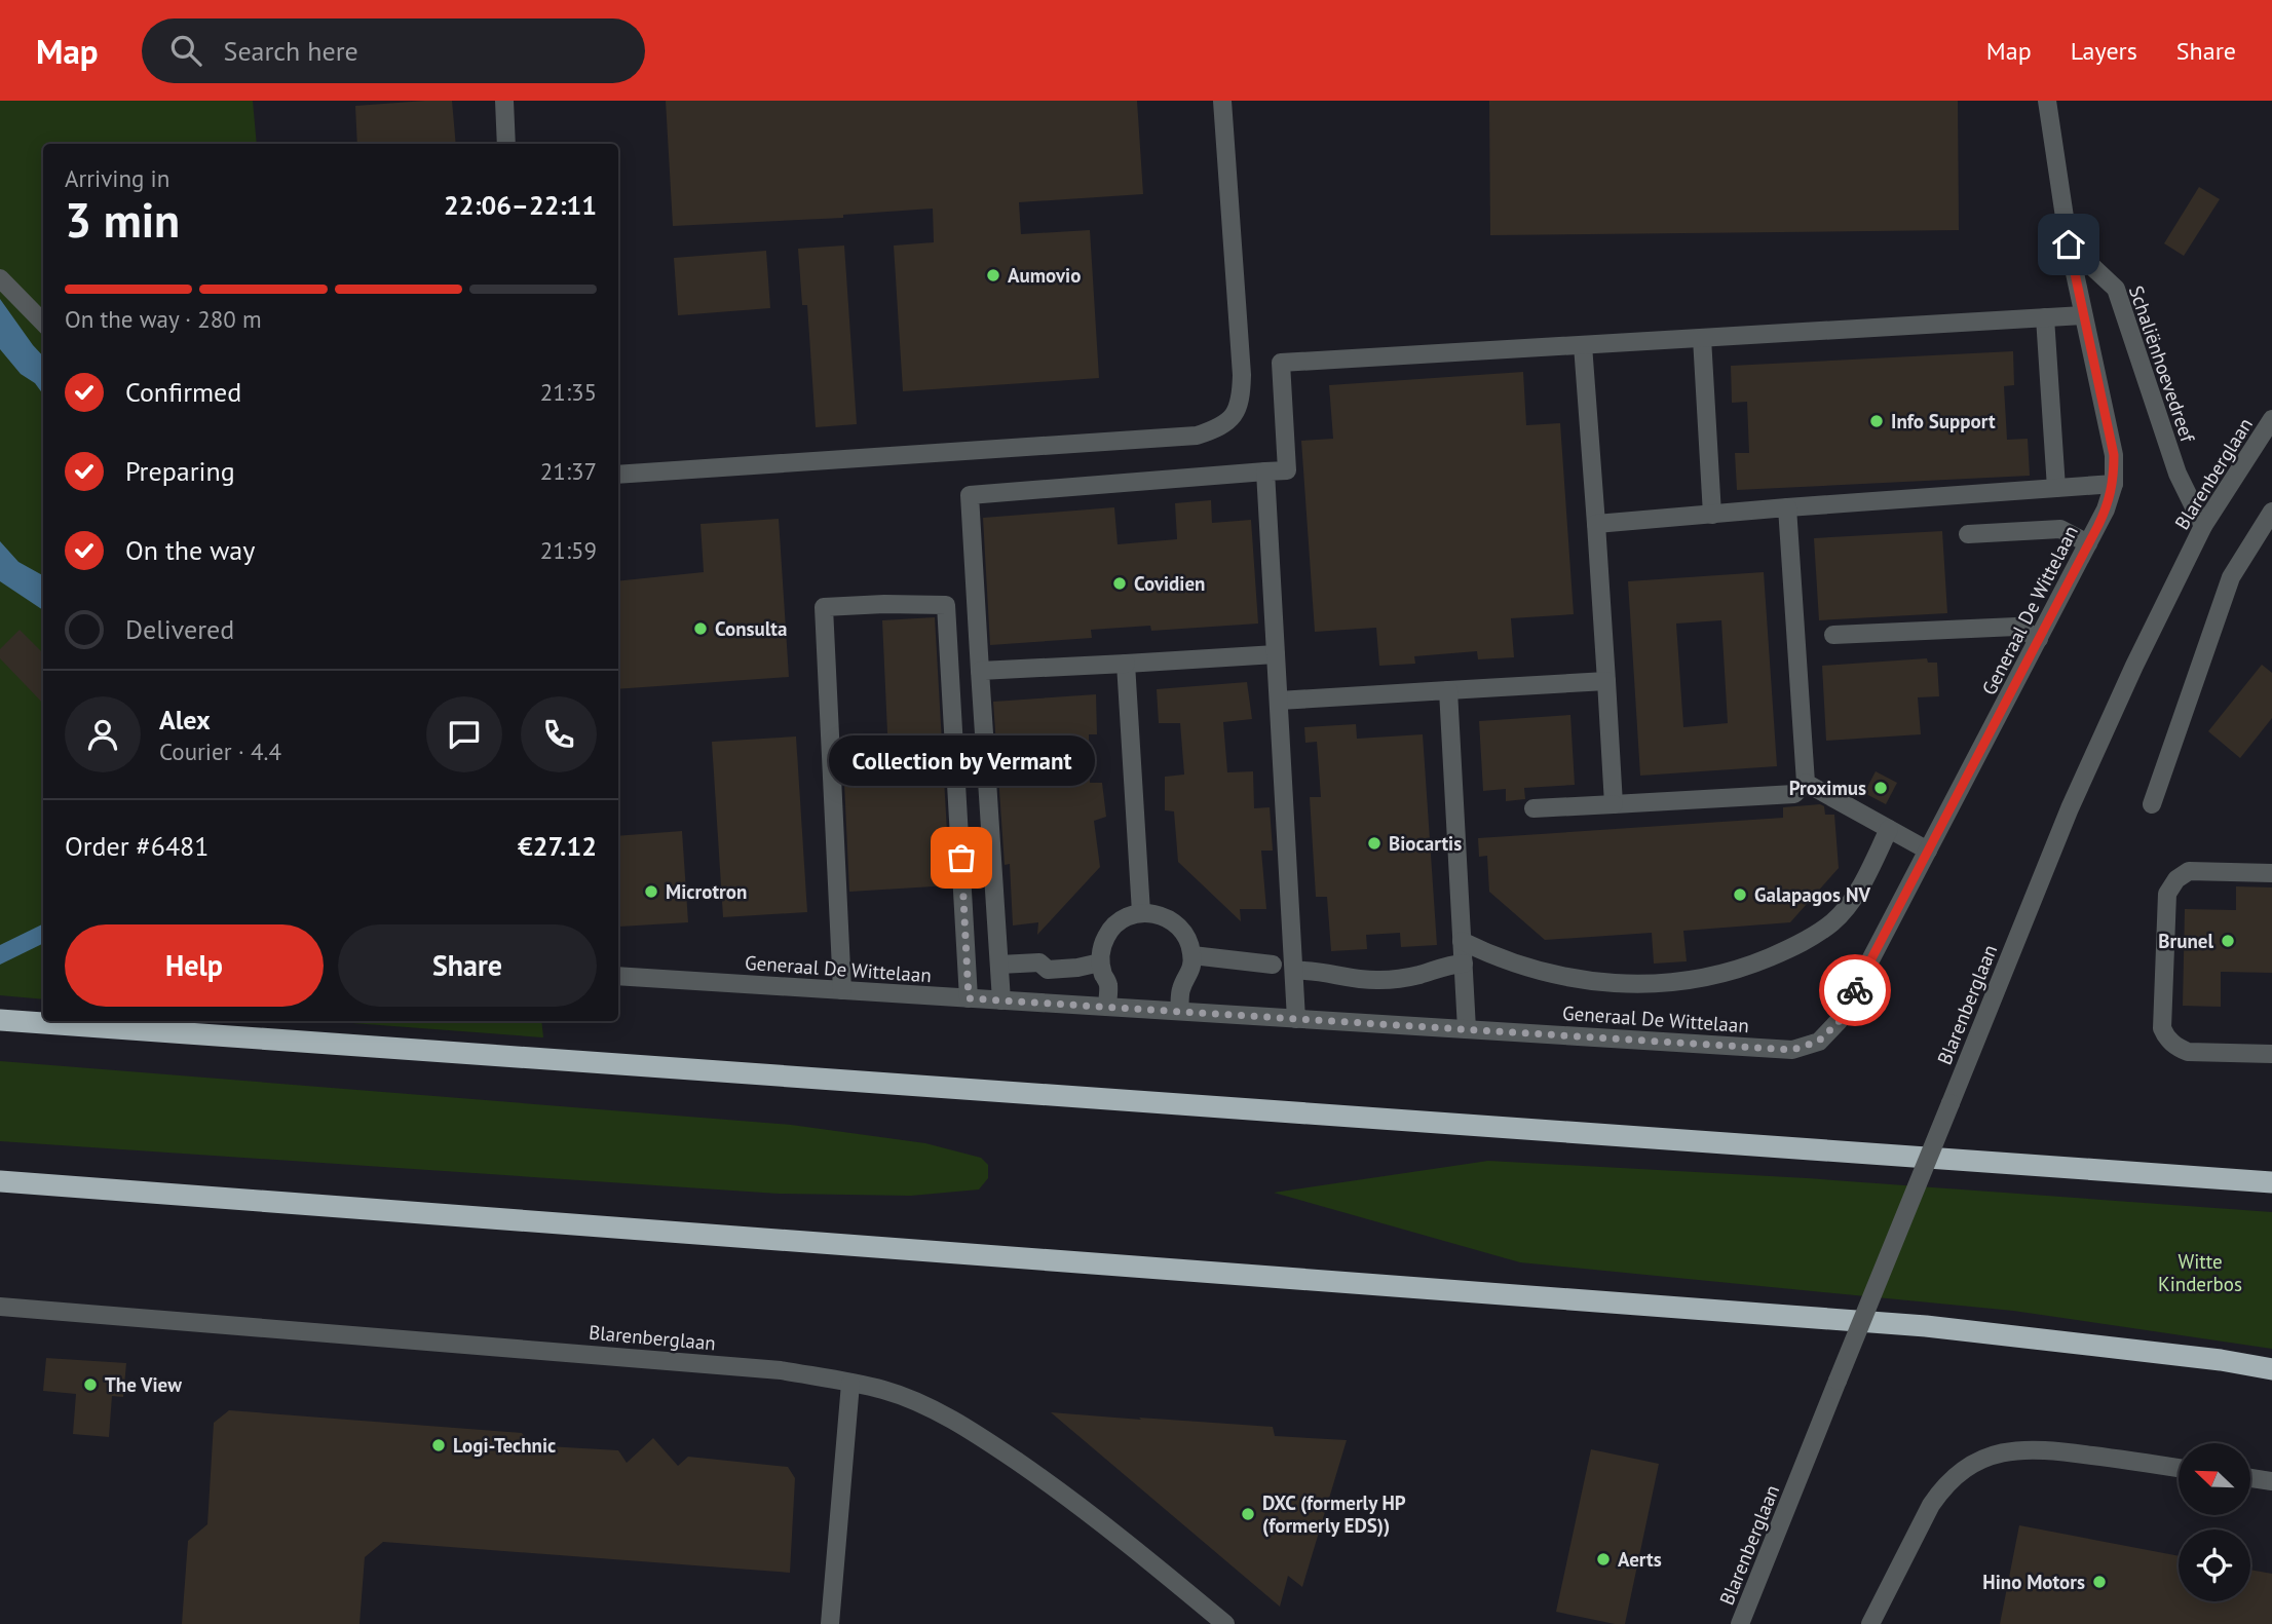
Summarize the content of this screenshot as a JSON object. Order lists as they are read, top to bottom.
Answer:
{
  "streets": {
    "street": ["Schaliënhoevedreef", "Blarenberglaan", "Generaal De Wittelaan"]
  },
  "crossings": [
    ["Schaliënhoevedreef", "Blarenberglaan"],
    ["Schaliënhoevedreef", "Generaal De Wittelaan"]
  ],
  "parks": ["Witte Kinderbos"],
  "places": [
    "Aumovio",
    "Info Support",
    "Covidien",
    "Consulta",
    "Proximus",
    "Biocartis",
    "Collection by Vermant",
    "Microtron",
    "Galapagos NV",
    "Brunel",
    "The View",
    "Logi-Technic",
    "DXC (formerly HP (formerly EDS))",
    "Aerts",
    "Hino Motors"
  ],
  "north": "top left",
  "page": {
    "header": "Map",
    "search": "Search here",
    "nav": ["Map", "Layers", "Share"],
    "heading": ["3 min", "Arriving in", "22:06–22:11"],
    "panel": [
      "Alex",
      "Courier · 4.4",
      "Order #6481",
      "€27.12"
    ],
    "bar": "On the way · 280 m",
    "list": [
      ["Confirmed", "21:35"],
      ["Preparing", "21:37"],
      ["On the way", "21:59"],
      "Delivered"
    ],
    "bubble": "Collection by Vermant",
    "buttons": ["Help", "Share"]
  }
}
